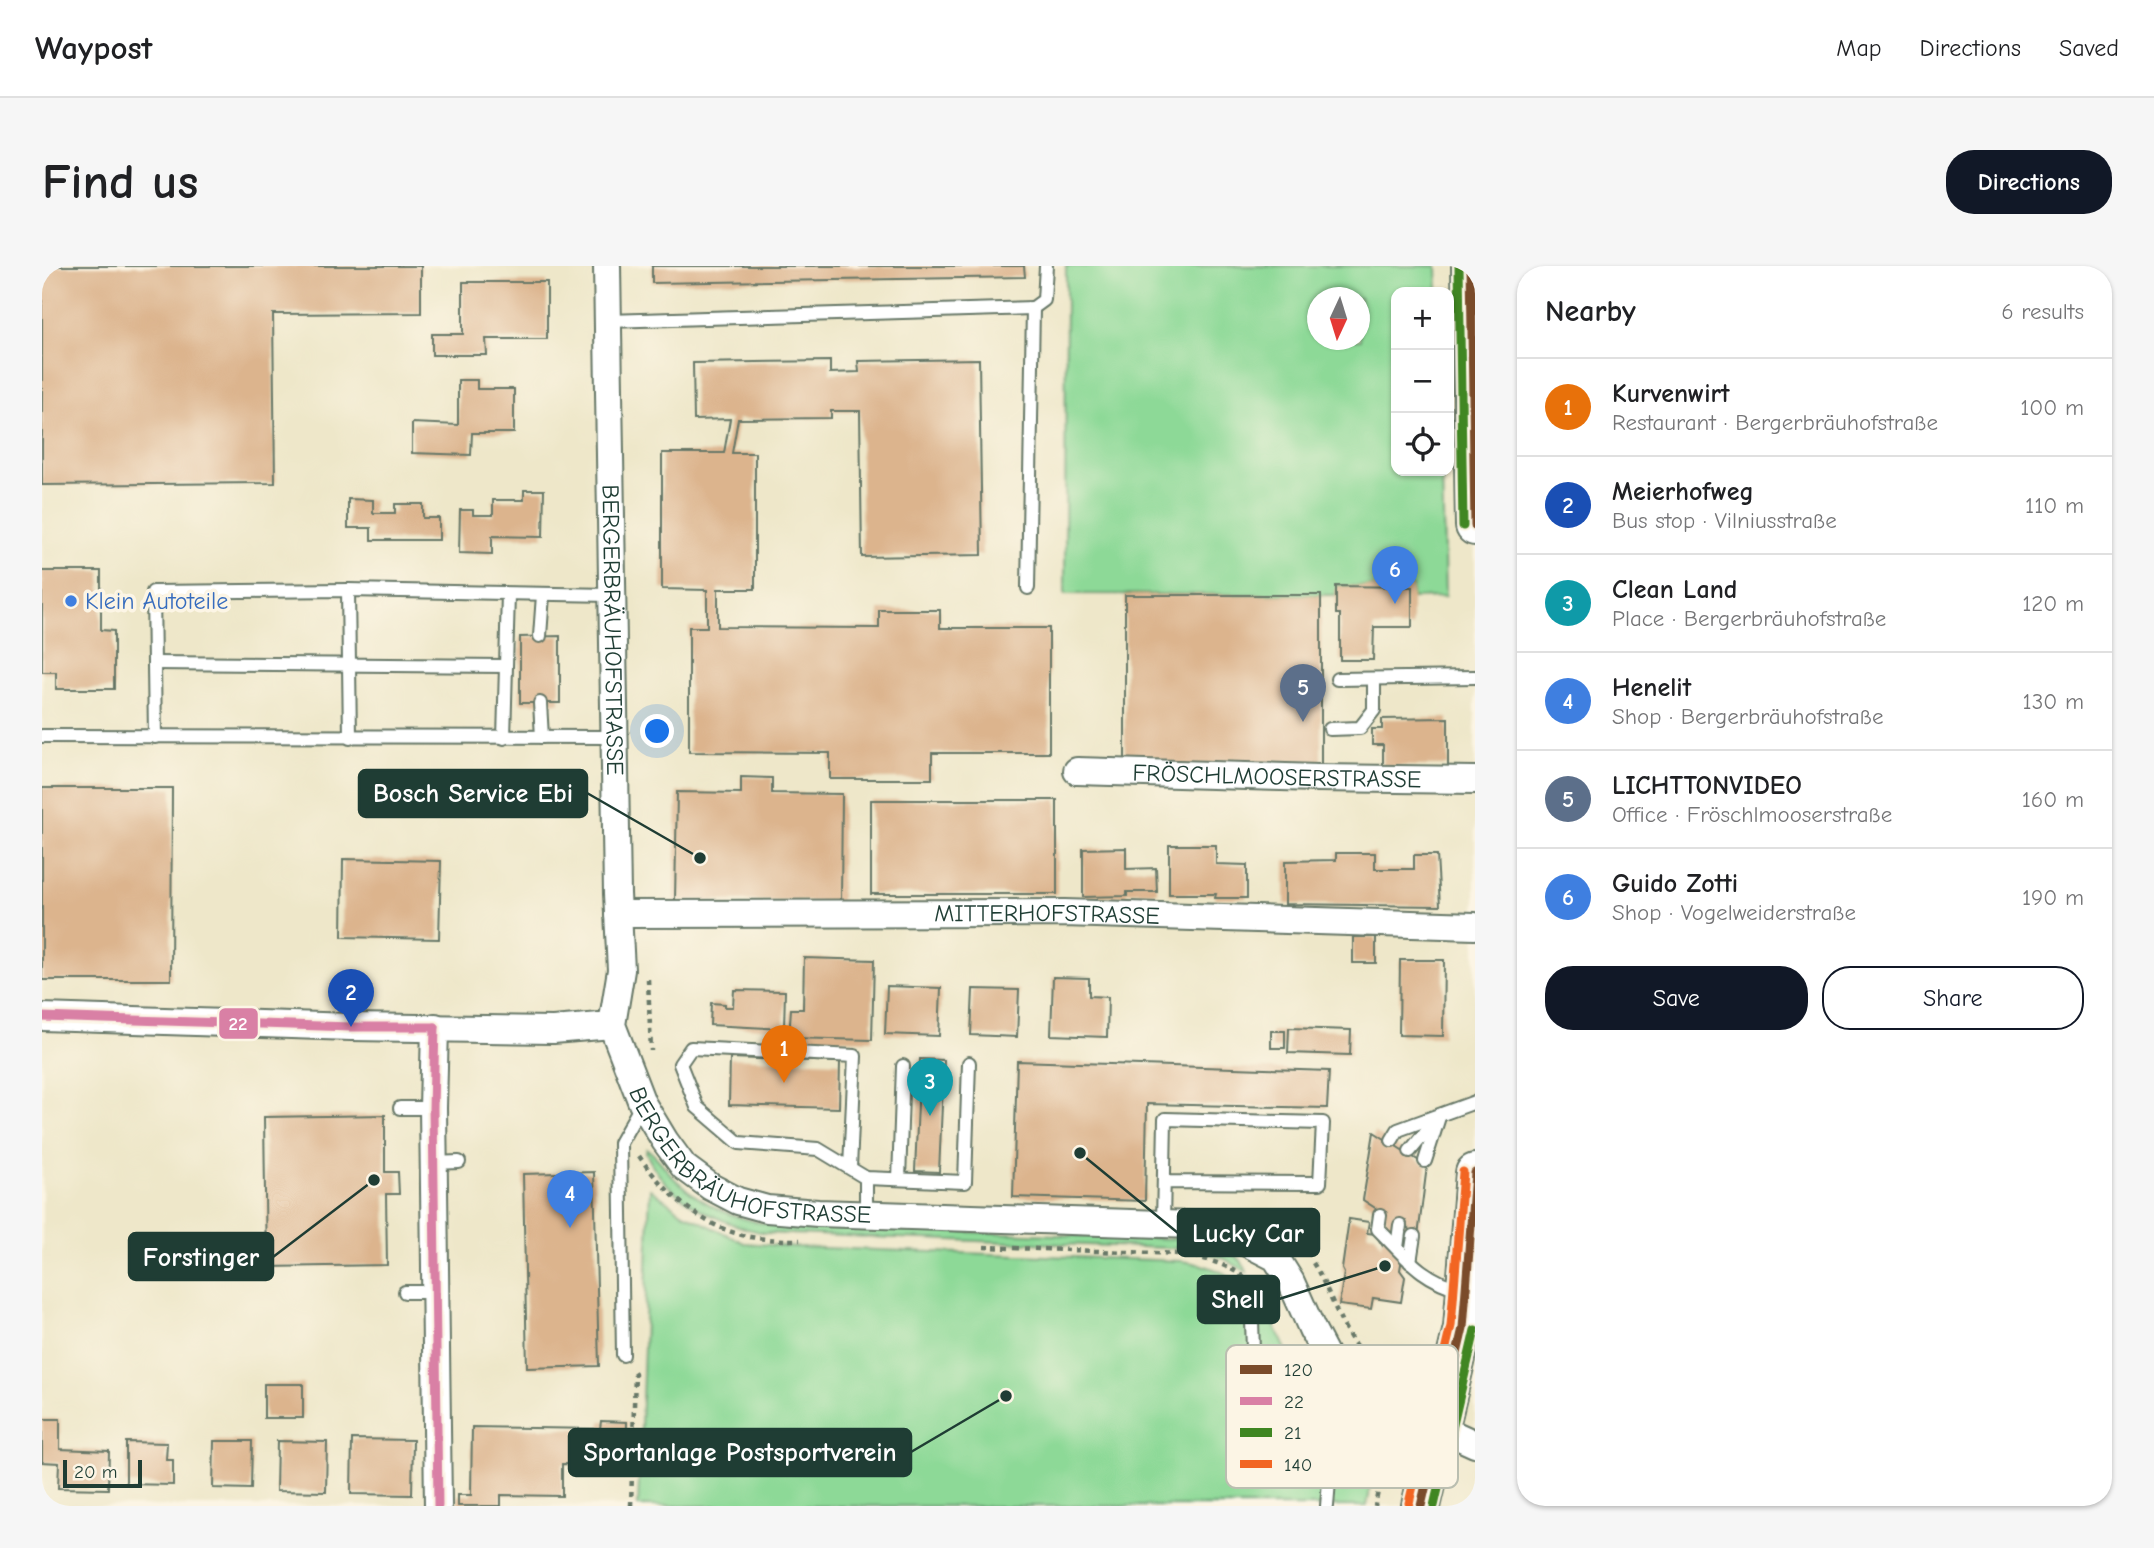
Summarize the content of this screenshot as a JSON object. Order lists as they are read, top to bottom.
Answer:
{
  "streets": {
    "street": ["BERGERBRÄUHOFSTRASSE", "FRÖSCHLMOOSERSTRASSE", "MITTERHOFSTRASSE"]
  },
  "crossings": [
    ["BERGERBRÄUHOFSTRASSE", "MITTERHOFSTRASSE"]
  ],
  "places": [
    "Klein Autoteile",
    "Bosch Service Ebi",
    "Lucky Car",
    "Forstinger",
    "Shell",
    "Sportanlage Postsportverein"
  ],
  "lines": [
    "transit line 120",
    "transit line 21",
    "transit line 22",
    "transit line 140"
  ],
  "legend": [
    "120",
    "22",
    "21",
    "140"
  ],
  "scale_bar": "20 m",
  "north": "bottom",
  "page": {
    "header": "Waypost",
    "nav": ["Map", "Directions", "Saved"],
    "buttons": [
      "Directions",
      ["Save", "Share"]
    ],
    "title": "Find us",
    "heading": ["Nearby", "6 results"],
    "map_buttons": ["+", "−"],
    "list": [
      {
        "mark": "1",
        "name": "Kurvenwirt",
        "note": "Restaurant · Bergerbräuhofstraße",
        "value": "100 m"
      },
      {
        "mark": "2",
        "name": "Meierhofweg",
        "note": "Bus stop · Vilniusstraße",
        "value": "110 m"
      },
      {
        "mark": "3",
        "name": "Clean Land",
        "note": "Place · Bergerbräuhofstraße",
        "value": "120 m"
      },
      {
        "mark": "4",
        "name": "Henelit",
        "note": "Shop · Bergerbräuhofstraße",
        "value": "130 m"
      },
      {
        "mark": "5",
        "name": "LICHTTONVIDEO",
        "note": "Office · Fröschlmooserstraße",
        "value": "160 m"
      },
      {
        "mark": "6",
        "name": "Guido Zotti",
        "note": "Shop · Vogelweiderstraße",
        "value": "190 m"
      }
    ],
    "pins": [
      "6",
      "5",
      "2",
      "1",
      "3",
      "4"
    ],
    "scale": "20 m"
  }
}
